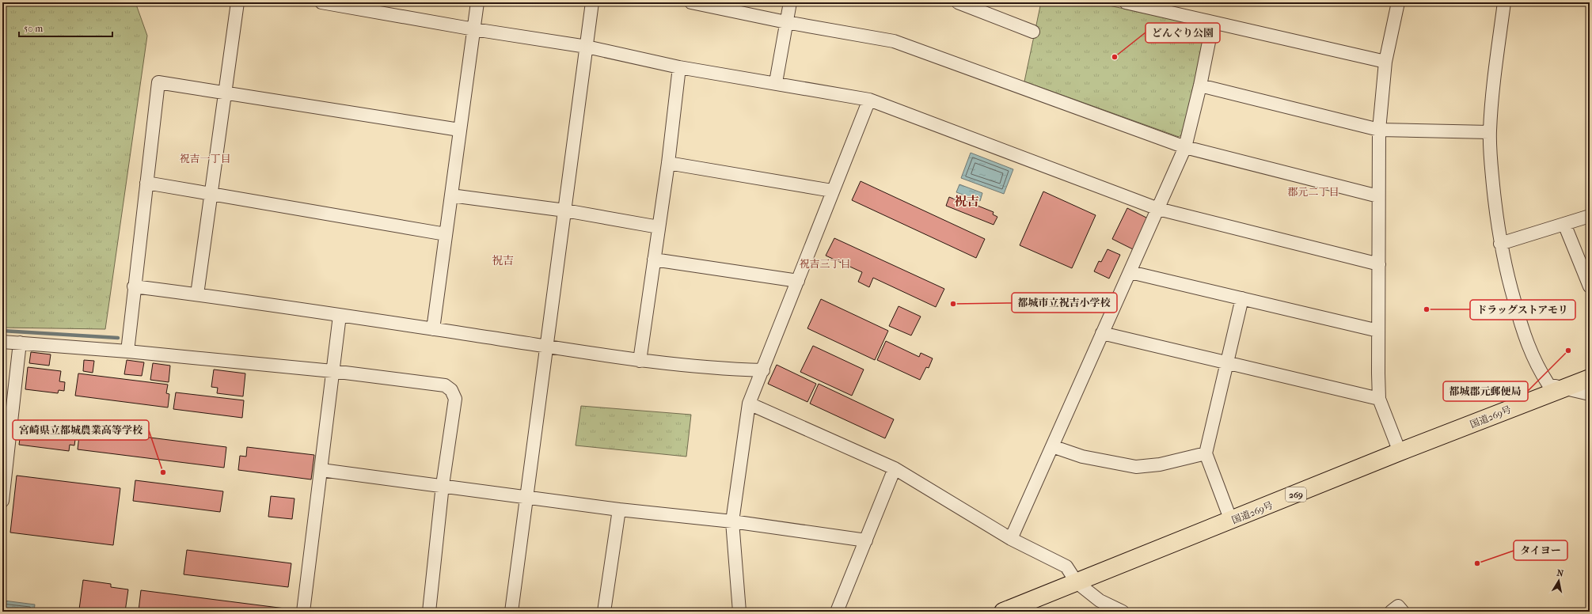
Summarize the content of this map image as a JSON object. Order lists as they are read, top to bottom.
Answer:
{
  "streets": {
    "highway": ["国道269号", "269"]
  },
  "districts": [
    "祝吉一丁目",
    "郡元二丁目",
    "祝吉",
    "祝吉",
    "祝吉三丁目"
  ],
  "places": [
    "どんぐり公園",
    "都城市立祝吉小学校",
    "ドラッグストアモリ",
    "都城郡元郵便局",
    "宮崎県立都城農業高等学校",
    "タイヨー"
  ],
  "scale_bar": "50 m",
  "north": "top"
}
